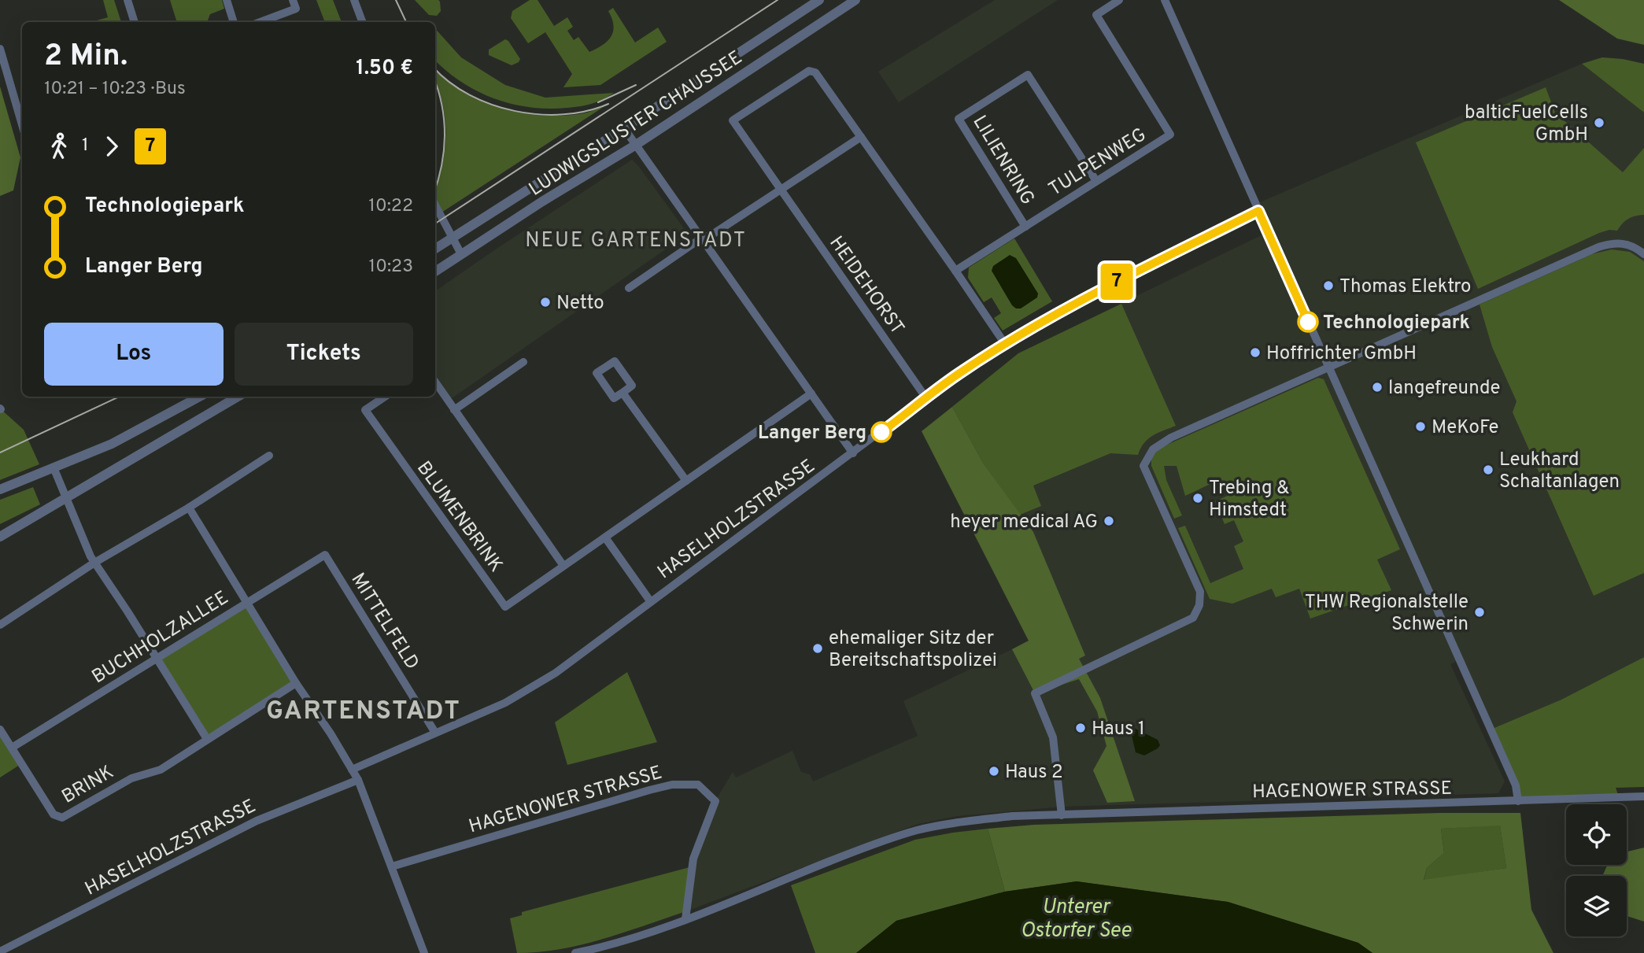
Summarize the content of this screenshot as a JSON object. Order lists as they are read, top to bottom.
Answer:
{
  "streets": {
    "street": [
      "LUDWIGSLUSTER CHAUSSEE",
      "LILIENRING",
      "TULPENWEG",
      "HEIDEHORST",
      "BLUMENBRINK",
      "HASELHOLZSTRASSE",
      "MITTELFELD",
      "BUCHHOLZALLEE",
      "BRINK",
      "HAGENOWER STRASSE"
    ]
  },
  "crossings": [
    ["LILIENRING", "TULPENWEG"],
    ["TULPENWEG", "HEIDEHORST"],
    ["HEIDEHORST", "HASELHOLZSTRASSE"],
    ["HASELHOLZSTRASSE", "MITTELFELD"],
    ["MITTELFELD", "BUCHHOLZALLEE"],
    ["BUCHHOLZALLEE", "BRINK"]
  ],
  "districts": ["NEUE GARTENSTADT", "GARTENSTADT"],
  "water": ["Unterer Ostorfer See"],
  "places": [
    "balticFuelCells GmbH",
    "Thomas Elektro",
    "Netto",
    "Technologiepark",
    "Hoffrichter GmbH",
    "langefreunde",
    "MeKoFe",
    "Langer Berg",
    "Leukhard Schaltanlagen",
    "Trebing & Himstedt",
    "heyer medical AG",
    "THW Regionalstelle Schwerin",
    "ehemaliger Sitz der Bereitschaftspolizei",
    "Haus 1",
    "Haus 2"
  ],
  "lines": ["bus line 7"],
  "page": {
    "on_map": "7",
    "heading": ["2 Min.", "10:21 – 10:23 · Bus", "1.50 €"],
    "legs": ["1", "7"],
    "list": [
      {
        "name": "Technologiepark",
        "value": "10:22"
      },
      {
        "name": "Langer Berg",
        "value": "10:23"
      }
    ],
    "buttons": ["Los", "Tickets"]
  }
}
